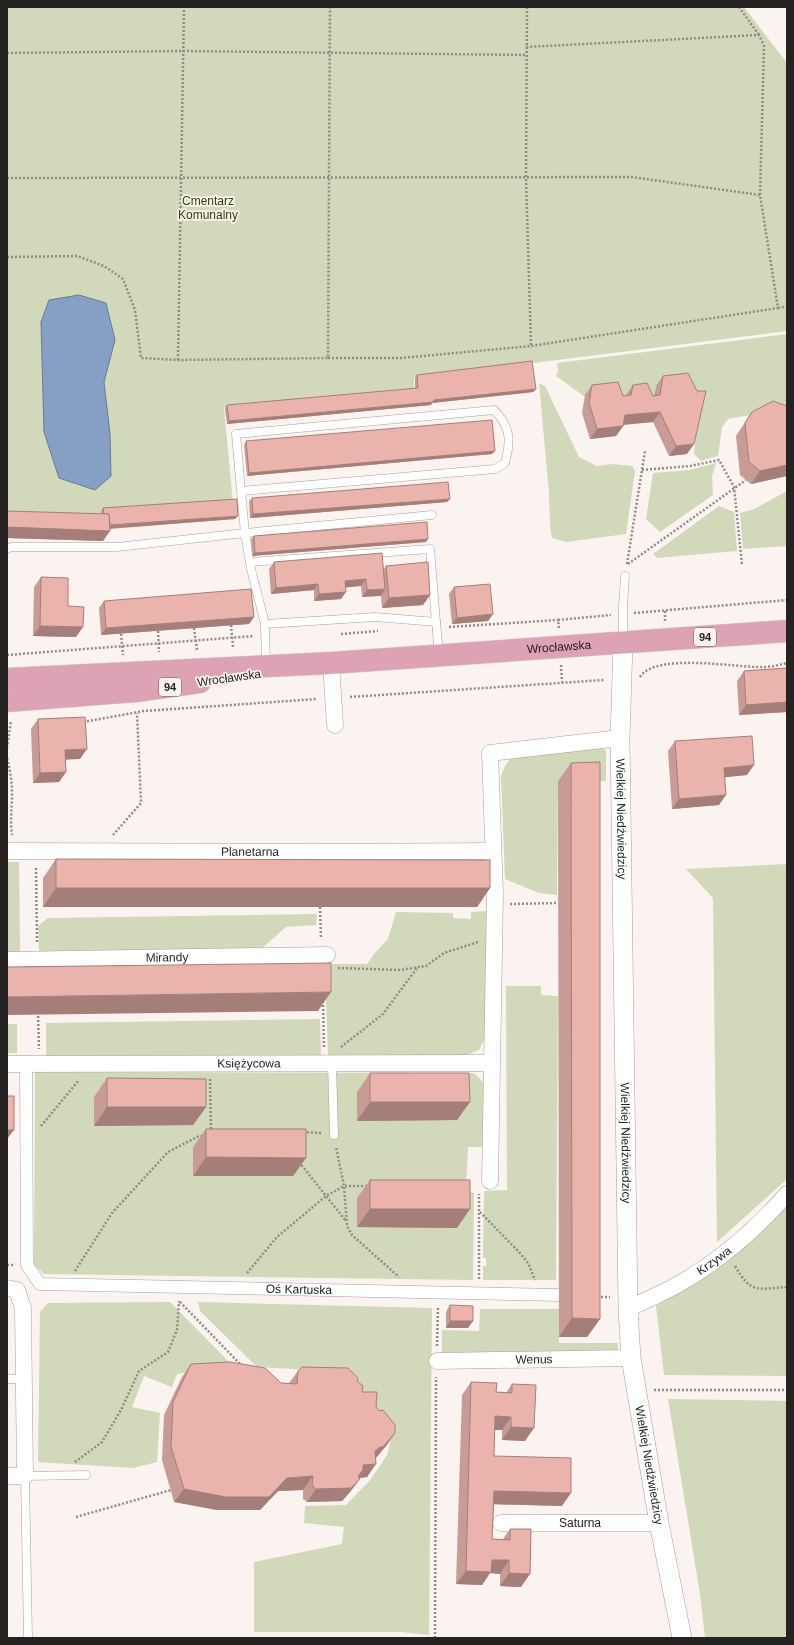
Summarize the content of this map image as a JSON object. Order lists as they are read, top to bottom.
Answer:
{
  "streets": {
    "main road": ["94", "Wrocławska"],
    "street": [
      "Wielkiej Niedźwiedzicy",
      "Planetarna",
      "Mirandy",
      "Księżycowa",
      "Krzywa",
      "Oś Kartuska",
      "Wenus",
      "Saturna"
    ]
  },
  "crossings": [
    ["Wrocławska", "Wielkiej Niedźwiedzicy"],
    ["Wielkiej Niedźwiedzicy", "Krzywa"],
    ["Wielkiej Niedźwiedzicy", "Wenus"],
    ["Wielkiej Niedźwiedzicy", "Saturna"]
  ],
  "parks": ["Cmentarz Komunalny"]
}
